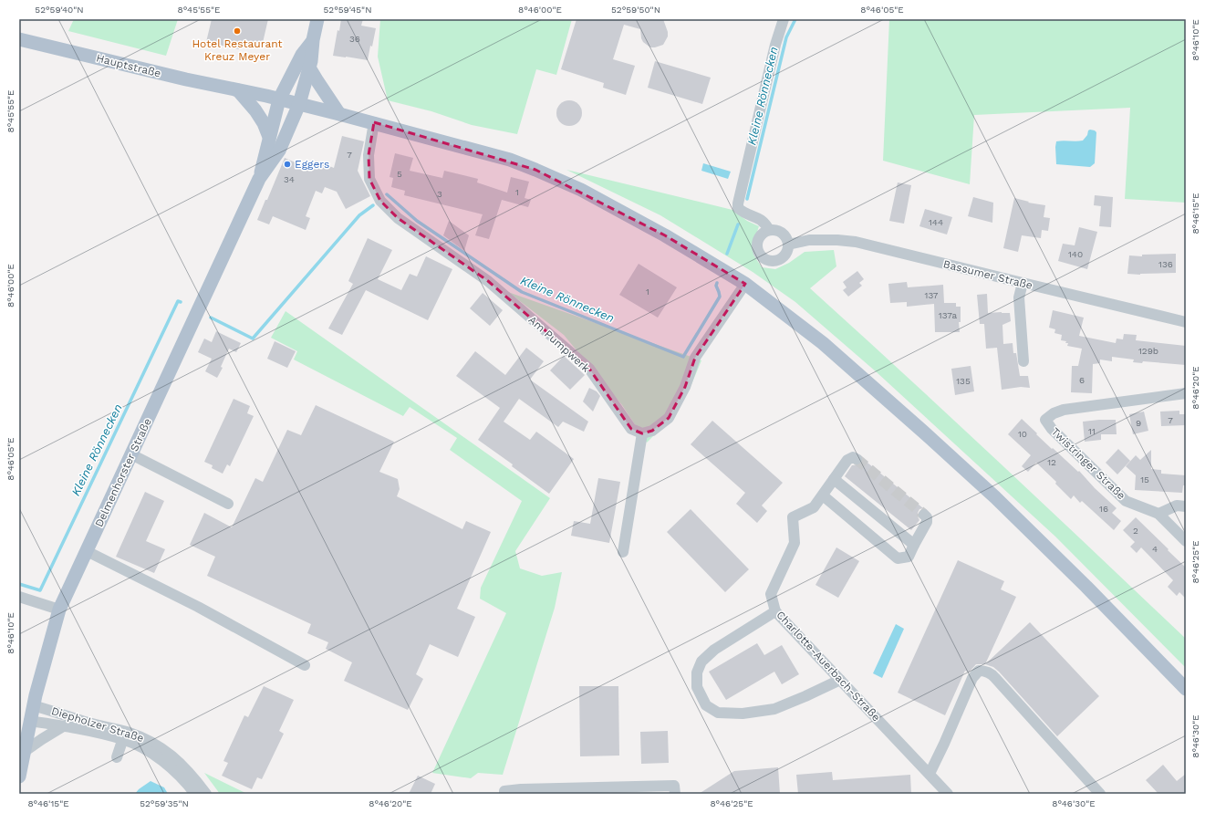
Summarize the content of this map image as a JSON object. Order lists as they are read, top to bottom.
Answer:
{
  "streets": {
    "main road": ["Hauptstraße", "Delmenhorster Straße"],
    "street": [
      "Bassumer Straße",
      "Am Pumpwerk",
      "Twistringer Straße",
      "Charlotte-Auerbach-Straße",
      "Diepholzer Straße"
    ]
  },
  "crossings": [
    ["Hauptstraße", "Am Pumpwerk"],
    ["Hauptstraße", "Delmenhorster Straße"],
    ["Delmenhorster Straße", "Diepholzer Straße"]
  ],
  "water": ["Kleine Rönnecken"],
  "places": ["Hotel Restaurant Kreuz Meyer", "Eggers"],
  "house_numbers": [
    "36",
    "7",
    "5",
    "34",
    "1",
    "3",
    "144",
    "140",
    "136",
    "1",
    "137",
    "137a",
    "129b",
    "6",
    "135",
    "7",
    "9",
    "11",
    "10",
    "12",
    "15",
    "16",
    "2",
    "4"
  ],
  "coordinates": [
    "52°59'40\"N",
    "8°45'55\"E",
    "52°59'45\"N",
    "8°46'00\"E",
    "52°59'50\"N",
    "8°46'05\"E",
    "8°46'10\"E",
    "8°46'15\"E",
    "8°46'20\"E",
    "8°46'25\"E",
    "8°46'30\"E",
    "52°59'35\"N"
  ]
}
